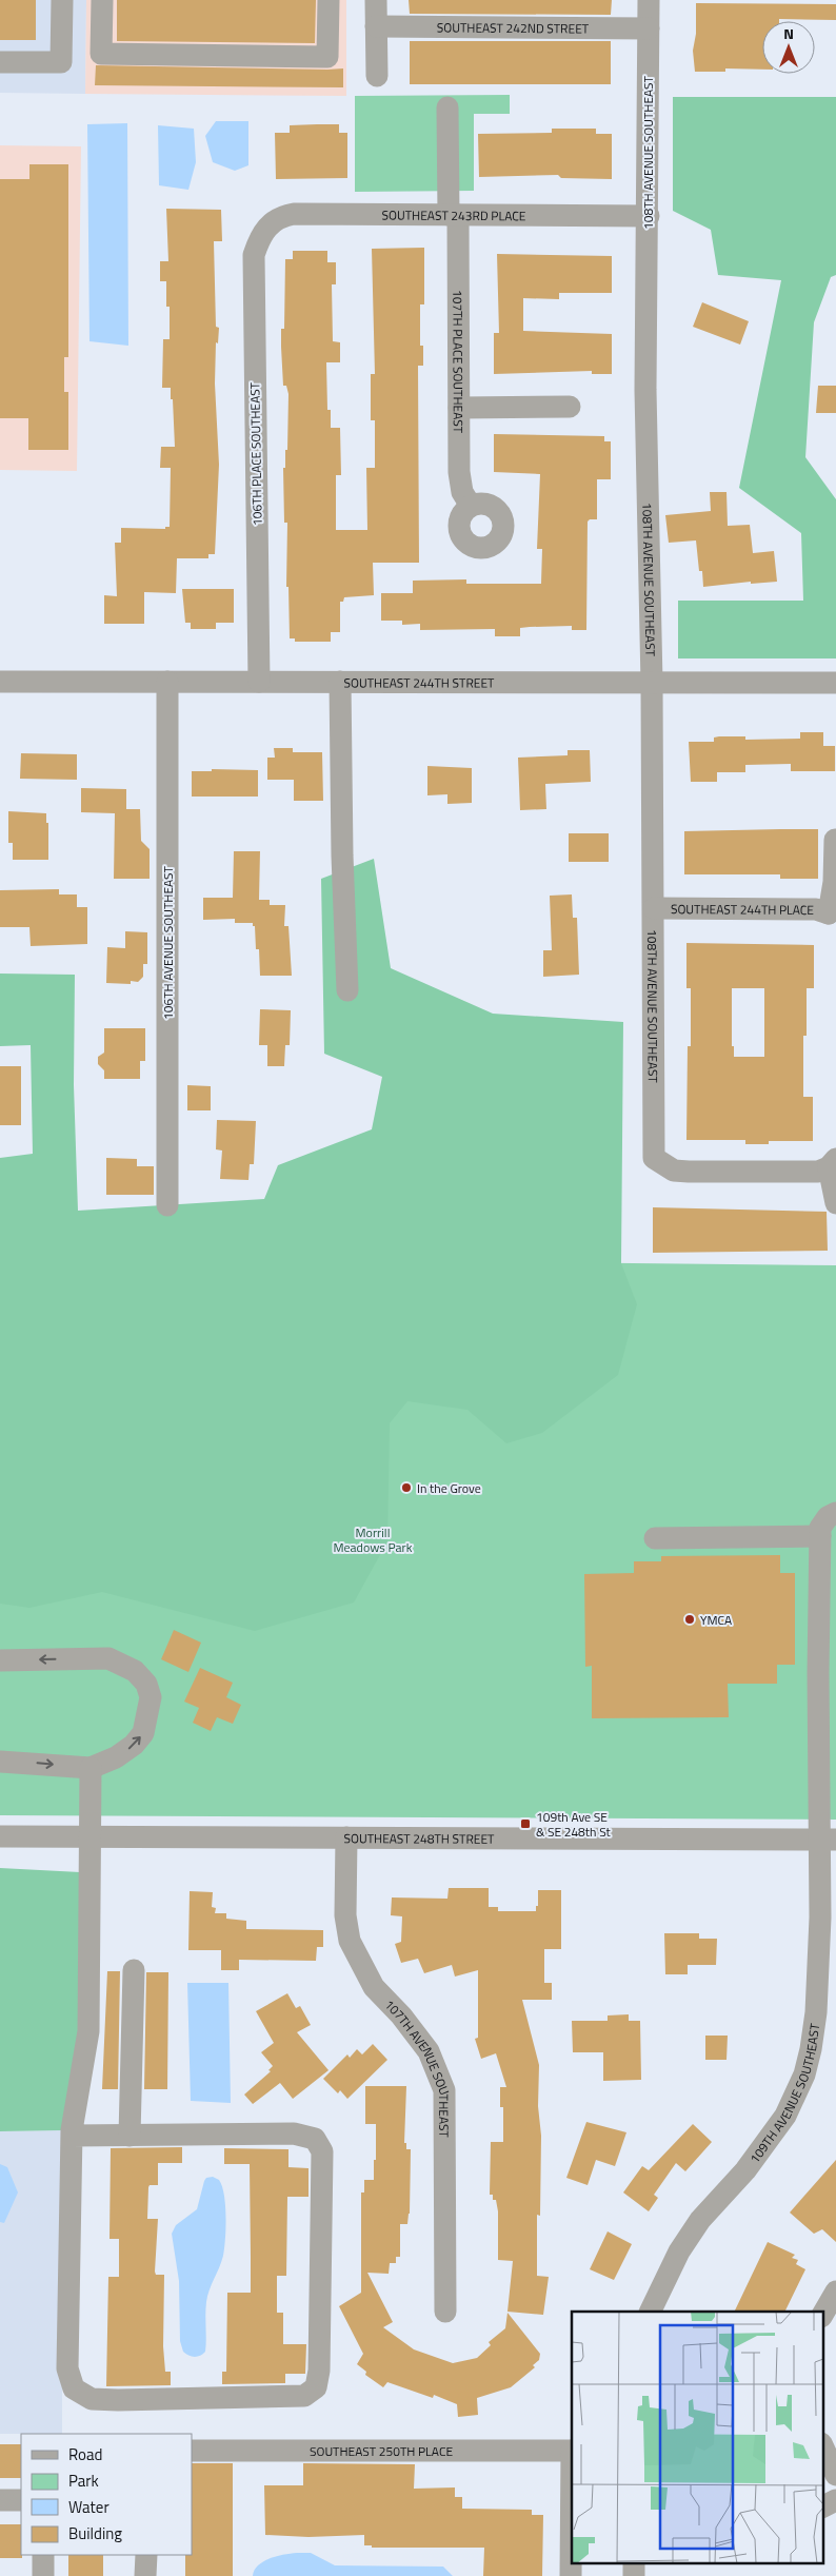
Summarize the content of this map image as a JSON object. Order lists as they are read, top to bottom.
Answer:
{
  "streets": {
    "street": [
      "SOUTHEAST 242ND STREET",
      "108TH AVENUE SOUTHEAST",
      "SOUTHEAST 243RD PLACE",
      "107TH PLACE SOUTHEAST",
      "106TH PLACE SOUTHEAST",
      "SOUTHEAST 244TH STREET",
      "SOUTHEAST 244TH PLACE",
      "106TH AVENUE SOUTHEAST",
      "SOUTHEAST 248TH STREET",
      "107TH AVENUE SOUTHEAST",
      "109TH AVENUE SOUTHEAST",
      "SOUTHEAST 250TH PLACE"
    ]
  },
  "crossings": [
    ["SOUTHEAST 242ND STREET", "108TH AVENUE SOUTHEAST"],
    ["108TH AVENUE SOUTHEAST", "SOUTHEAST 243RD PLACE"],
    ["108TH AVENUE SOUTHEAST", "SOUTHEAST 244TH STREET"],
    ["108TH AVENUE SOUTHEAST", "SOUTHEAST 244TH PLACE"],
    ["SOUTHEAST 243RD PLACE", "107TH PLACE SOUTHEAST"],
    ["SOUTHEAST 243RD PLACE", "106TH PLACE SOUTHEAST"],
    ["106TH PLACE SOUTHEAST", "SOUTHEAST 244TH STREET"],
    ["SOUTHEAST 244TH STREET", "106TH AVENUE SOUTHEAST"],
    ["SOUTHEAST 248TH STREET", "107TH AVENUE SOUTHEAST"],
    ["SOUTHEAST 248TH STREET", "109TH AVENUE SOUTHEAST"]
  ],
  "parks": ["Morrill Meadows Park"],
  "places": {
    "other": ["In the Grove", "YMCA"],
    "transit": ["109th Ave SE & SE 248th St"]
  },
  "legend": [
    "Road",
    "Park",
    "Water",
    "Building"
  ],
  "north": "top"
}
